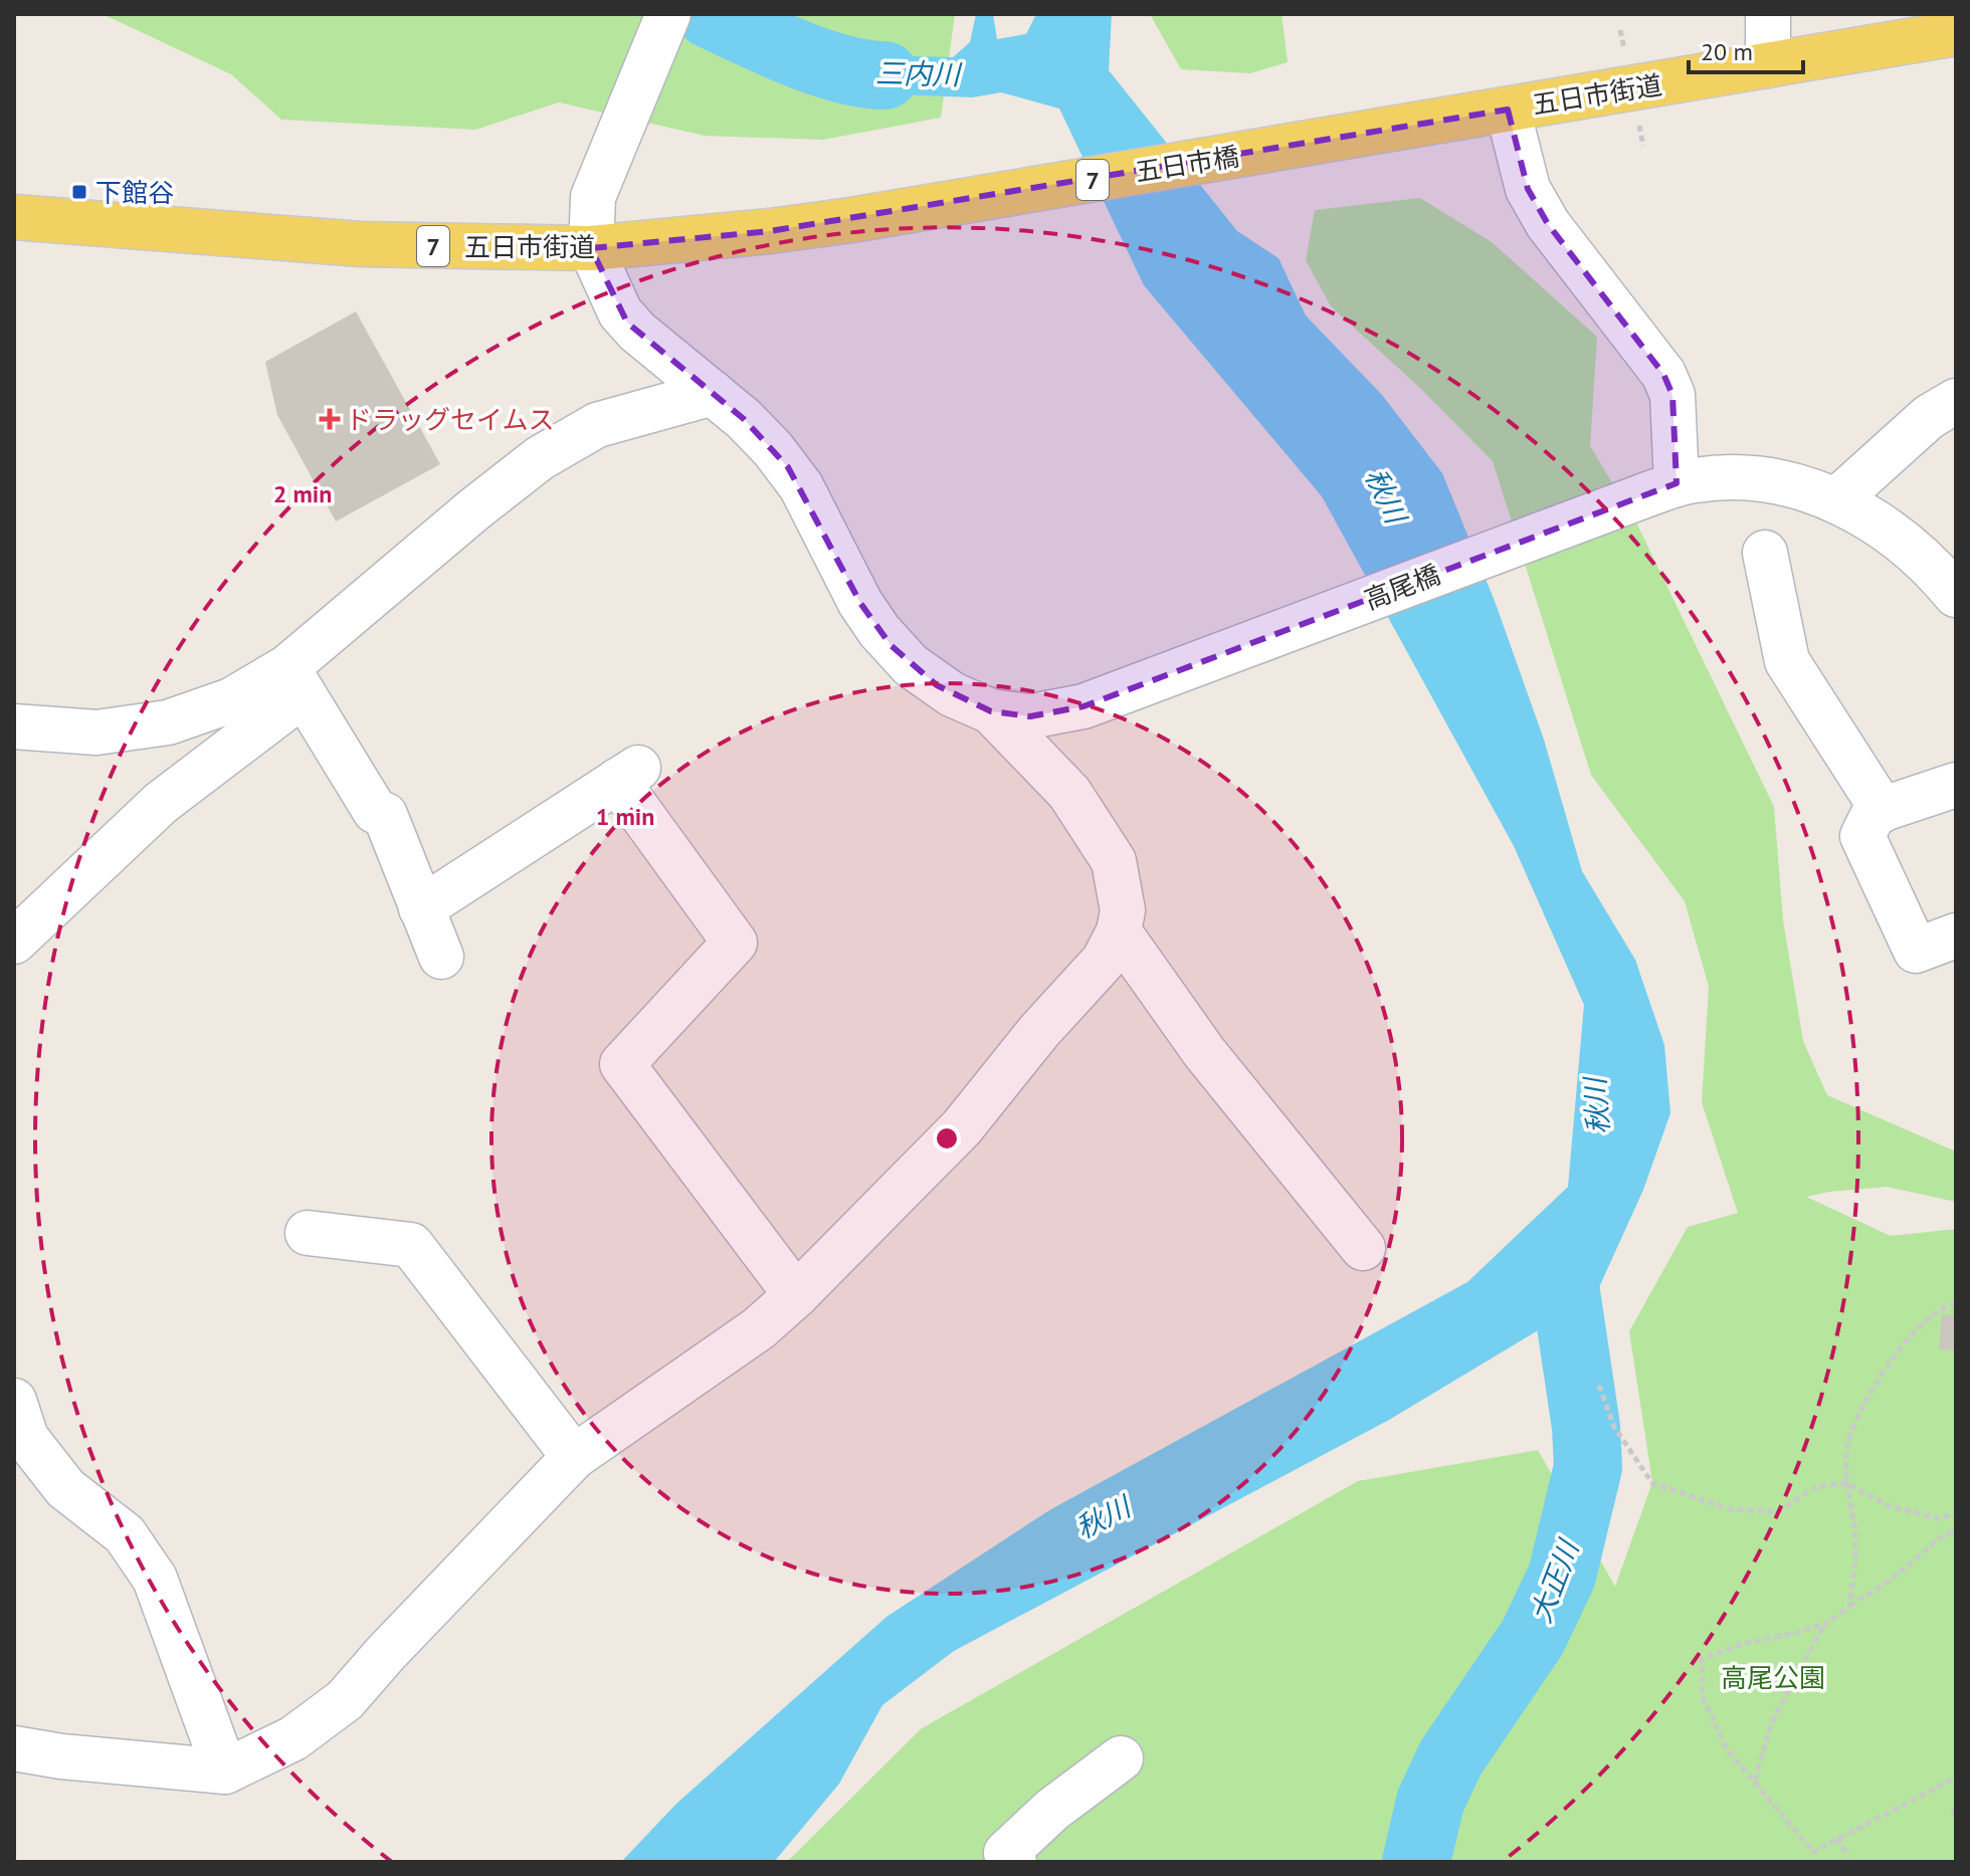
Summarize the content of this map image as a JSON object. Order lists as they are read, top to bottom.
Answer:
{
  "streets": {
    "main road": ["五日市街道", "五日市橋", "7"],
    "street": ["高尾橋"]
  },
  "crossings": [
    ["五日市街道", "五日市橋"]
  ],
  "water": ["三内川", "秋川", "大正川"],
  "parks": ["高尾公園"],
  "places": {
    "transit": ["下館谷"],
    "health": ["ドラッグセイムス"]
  },
  "scale_bar": "20 m",
  "rings": ["2 min", "1 min"]
}
